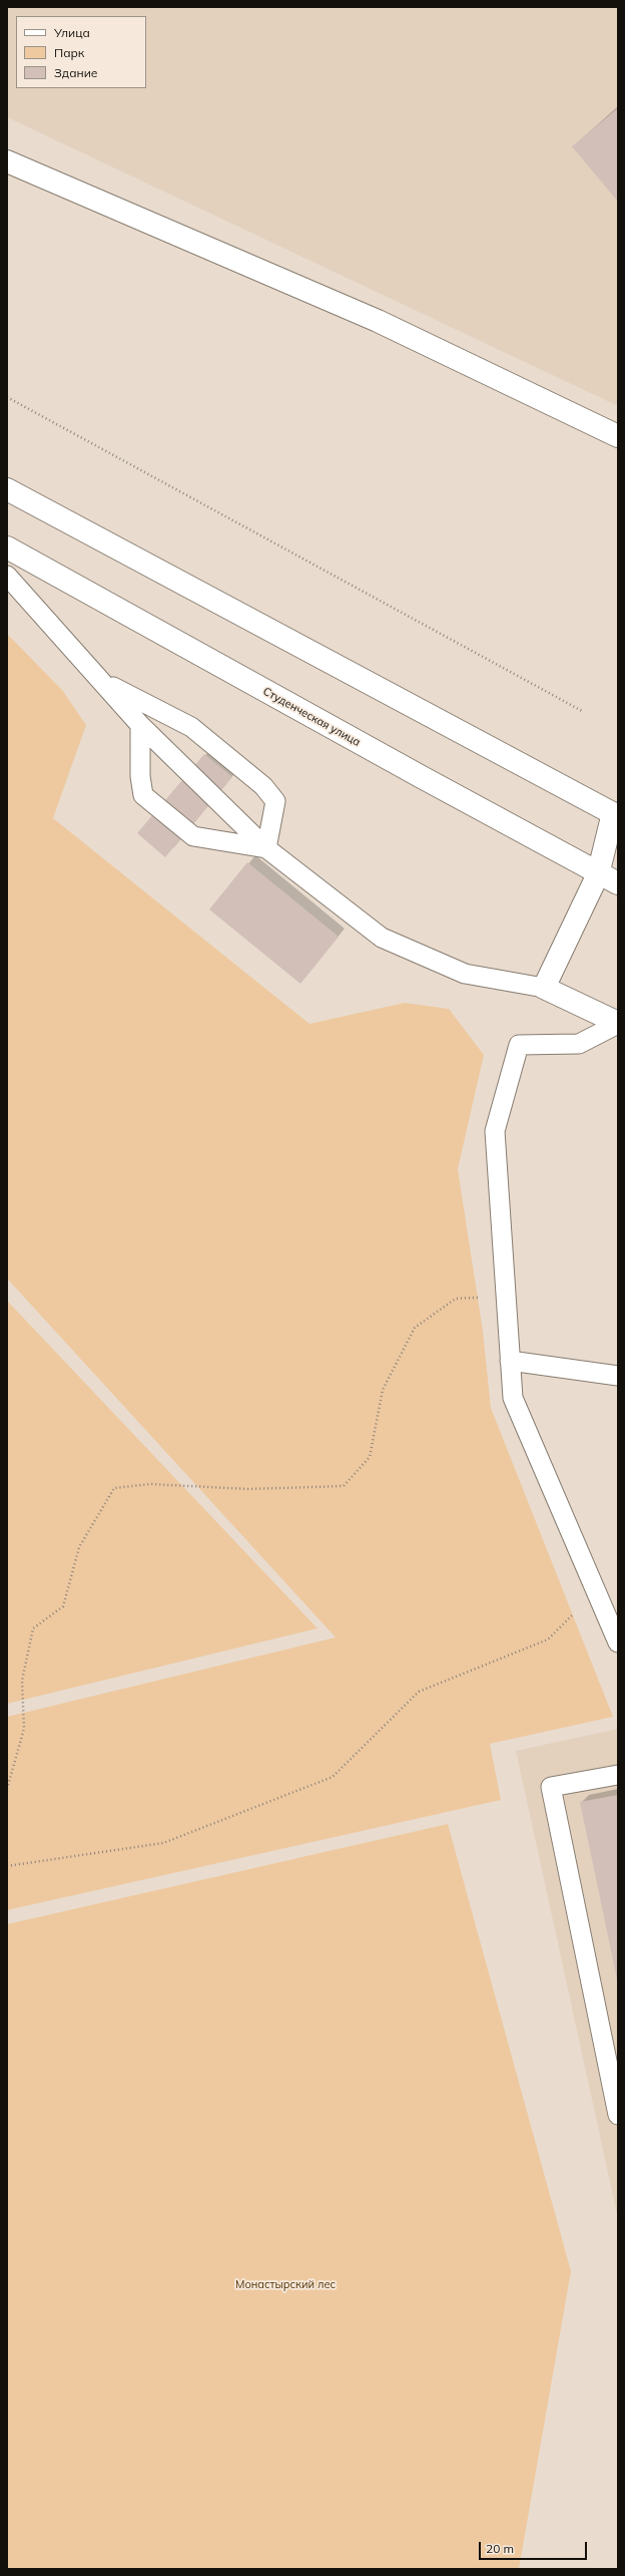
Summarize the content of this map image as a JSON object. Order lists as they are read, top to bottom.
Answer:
{
  "streets": {
    "main road": ["Студенческая улица"]
  },
  "parks": ["Монастырский лес"],
  "legend": ["Улица", "Парк", "Здание"],
  "scale_bar": "20 m"
}
